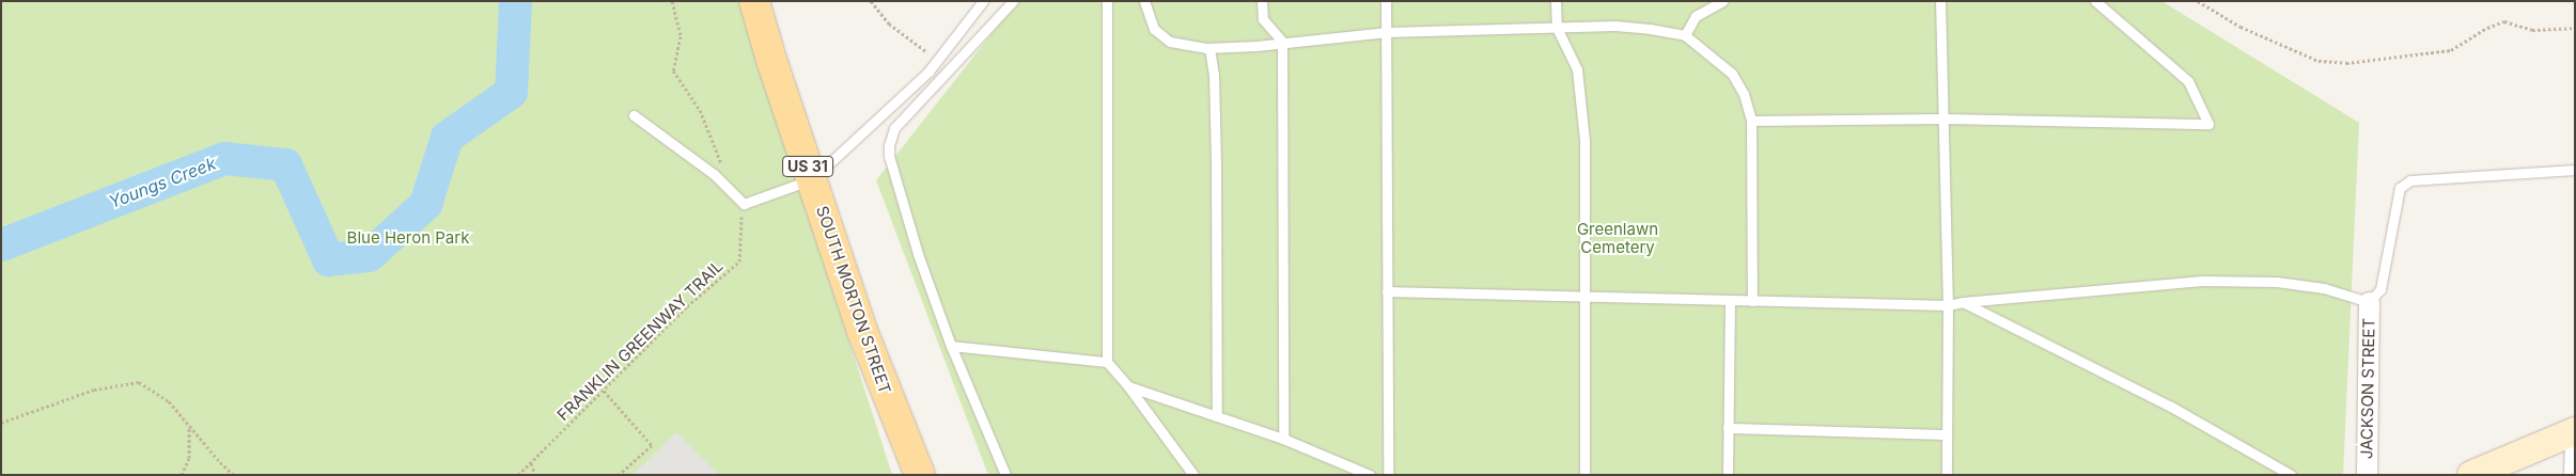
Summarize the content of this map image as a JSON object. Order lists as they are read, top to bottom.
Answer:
{
  "streets": {
    "main road": ["US 31", "SOUTH MORTON STREET"],
    "street": ["JACKSON STREET"],
    "path": ["FRANKLIN GREENWAY TRAIL"]
  },
  "water": ["Youngs Creek"],
  "parks": ["Greenlawn Cemetery", "Blue Heron Park"]
}
